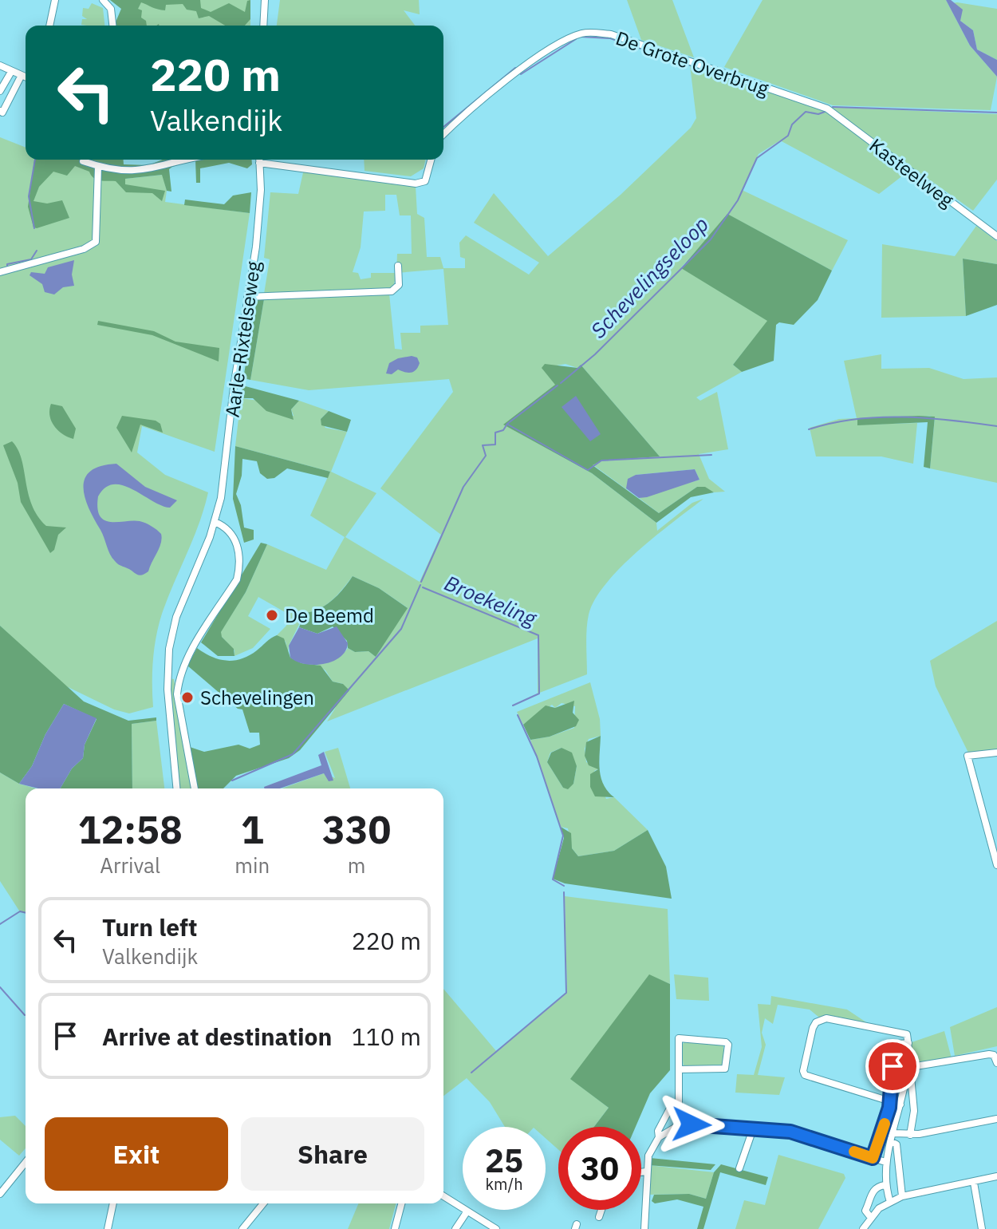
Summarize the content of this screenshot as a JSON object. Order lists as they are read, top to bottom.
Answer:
{
  "streets": {
    "street": ["De Grote Overbrug", "Kasteelweg", "Aarle-Rixtelseweg"]
  },
  "crossings": [
    ["De Grote Overbrug", "Kasteelweg"]
  ],
  "water": ["Schevelingseloop", "Broekeling"],
  "places": ["De Beemd", "Schevelingen"],
  "page": {
    "turn": ["220 m", "Valkendijk"],
    "eta": [
      "12:58",
      "Arrival",
      "1",
      "min",
      "330",
      "m"
    ],
    "list": [
      {
        "name": "Turn left",
        "note": "Valkendijk",
        "value": "220 m"
      },
      {
        "name": "Arrive at destination",
        "value": "110 m"
      }
    ],
    "buttons": ["Exit", "Share"],
    "speed": "25 km/h",
    "limit": "30"
  }
}
